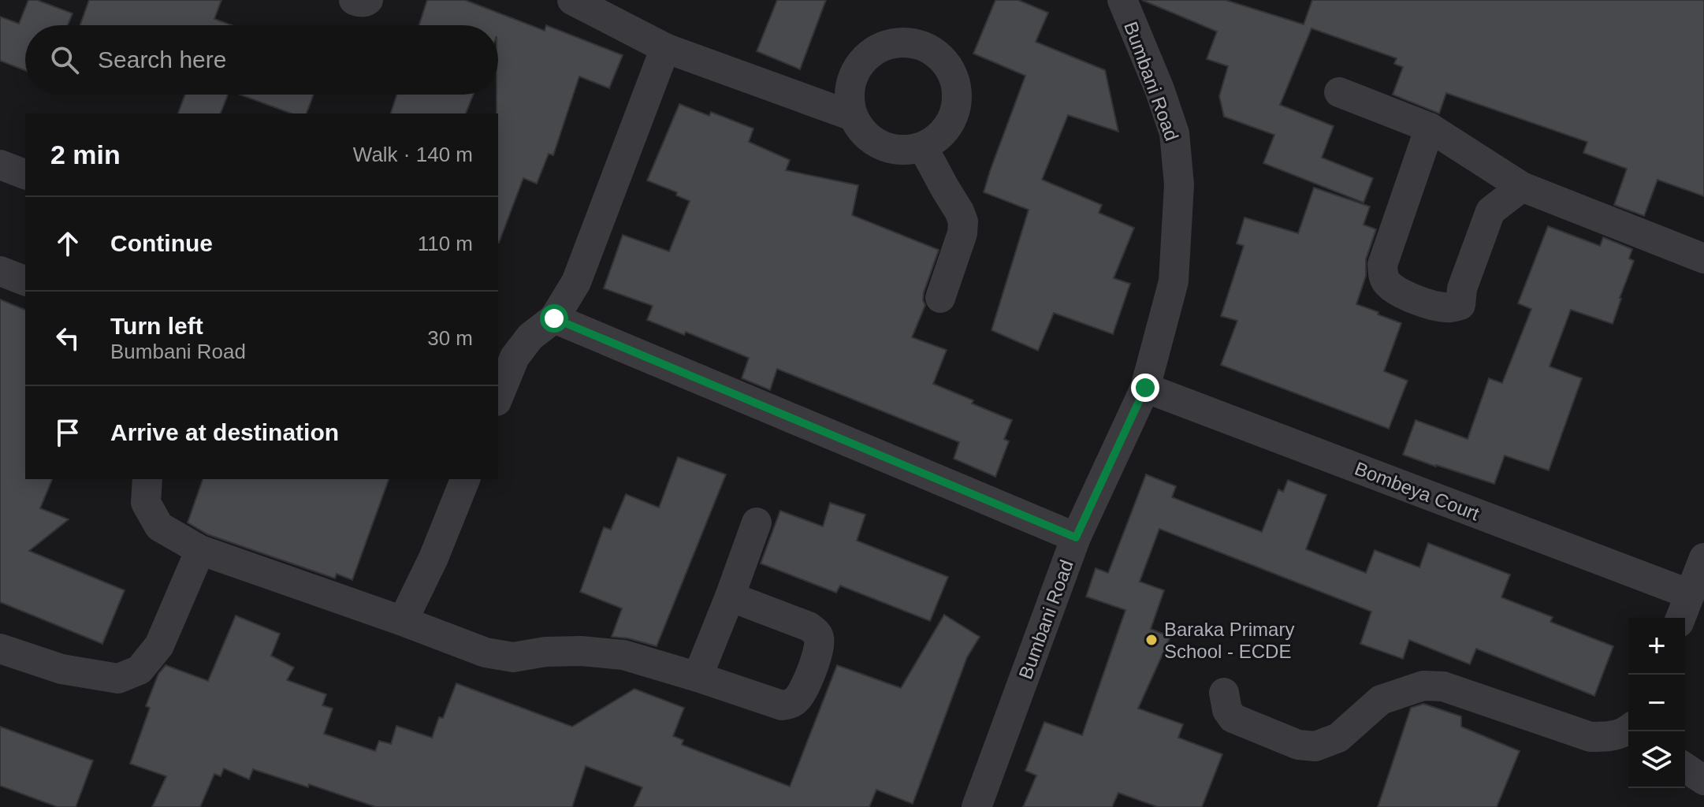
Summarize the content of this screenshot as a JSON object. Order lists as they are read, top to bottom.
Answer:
{
  "streets": {
    "street": ["Bumbani Road", "Bombeya Court"]
  },
  "crossings": [
    ["Bumbani Road", "Bombeya Court"]
  ],
  "places": ["Baraka Primary School - ECDE"],
  "page": {
    "search": "Search here",
    "heading": ["2 min", "Walk · 140 m"],
    "list": [
      ["Continue", "110 m"],
      ["Turn left", "Bumbani Road", "30 m"],
      "Arrive at destination"
    ],
    "map_buttons": ["+", "−"]
  }
}
